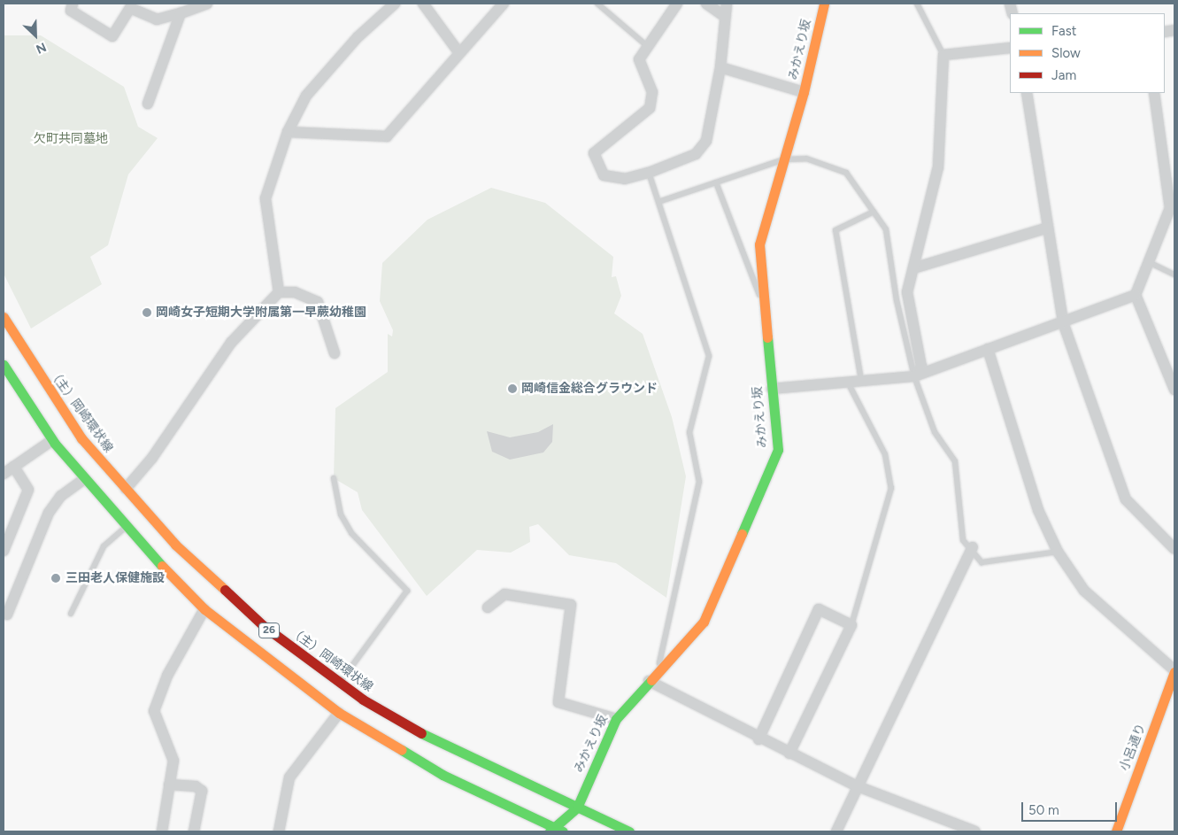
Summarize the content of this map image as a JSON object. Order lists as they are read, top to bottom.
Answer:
{
  "streets": {
    "main road": [
      "みかえり坂",
      "（主）岡崎環状線",
      "26",
      "小呂通り"
    ]
  },
  "crossings": [
    ["みかえり坂", "（主）岡崎環状線"]
  ],
  "parks": ["欠町共同墓地"],
  "places": ["岡崎女子短期大学附属第一早蕨幼稚園", "岡崎信金総合グラウンド", "三田老人保健施設"],
  "legend": ["Fast", "Slow", "Jam"],
  "scale_bar": "50 m",
  "north": "bottom right"
}
